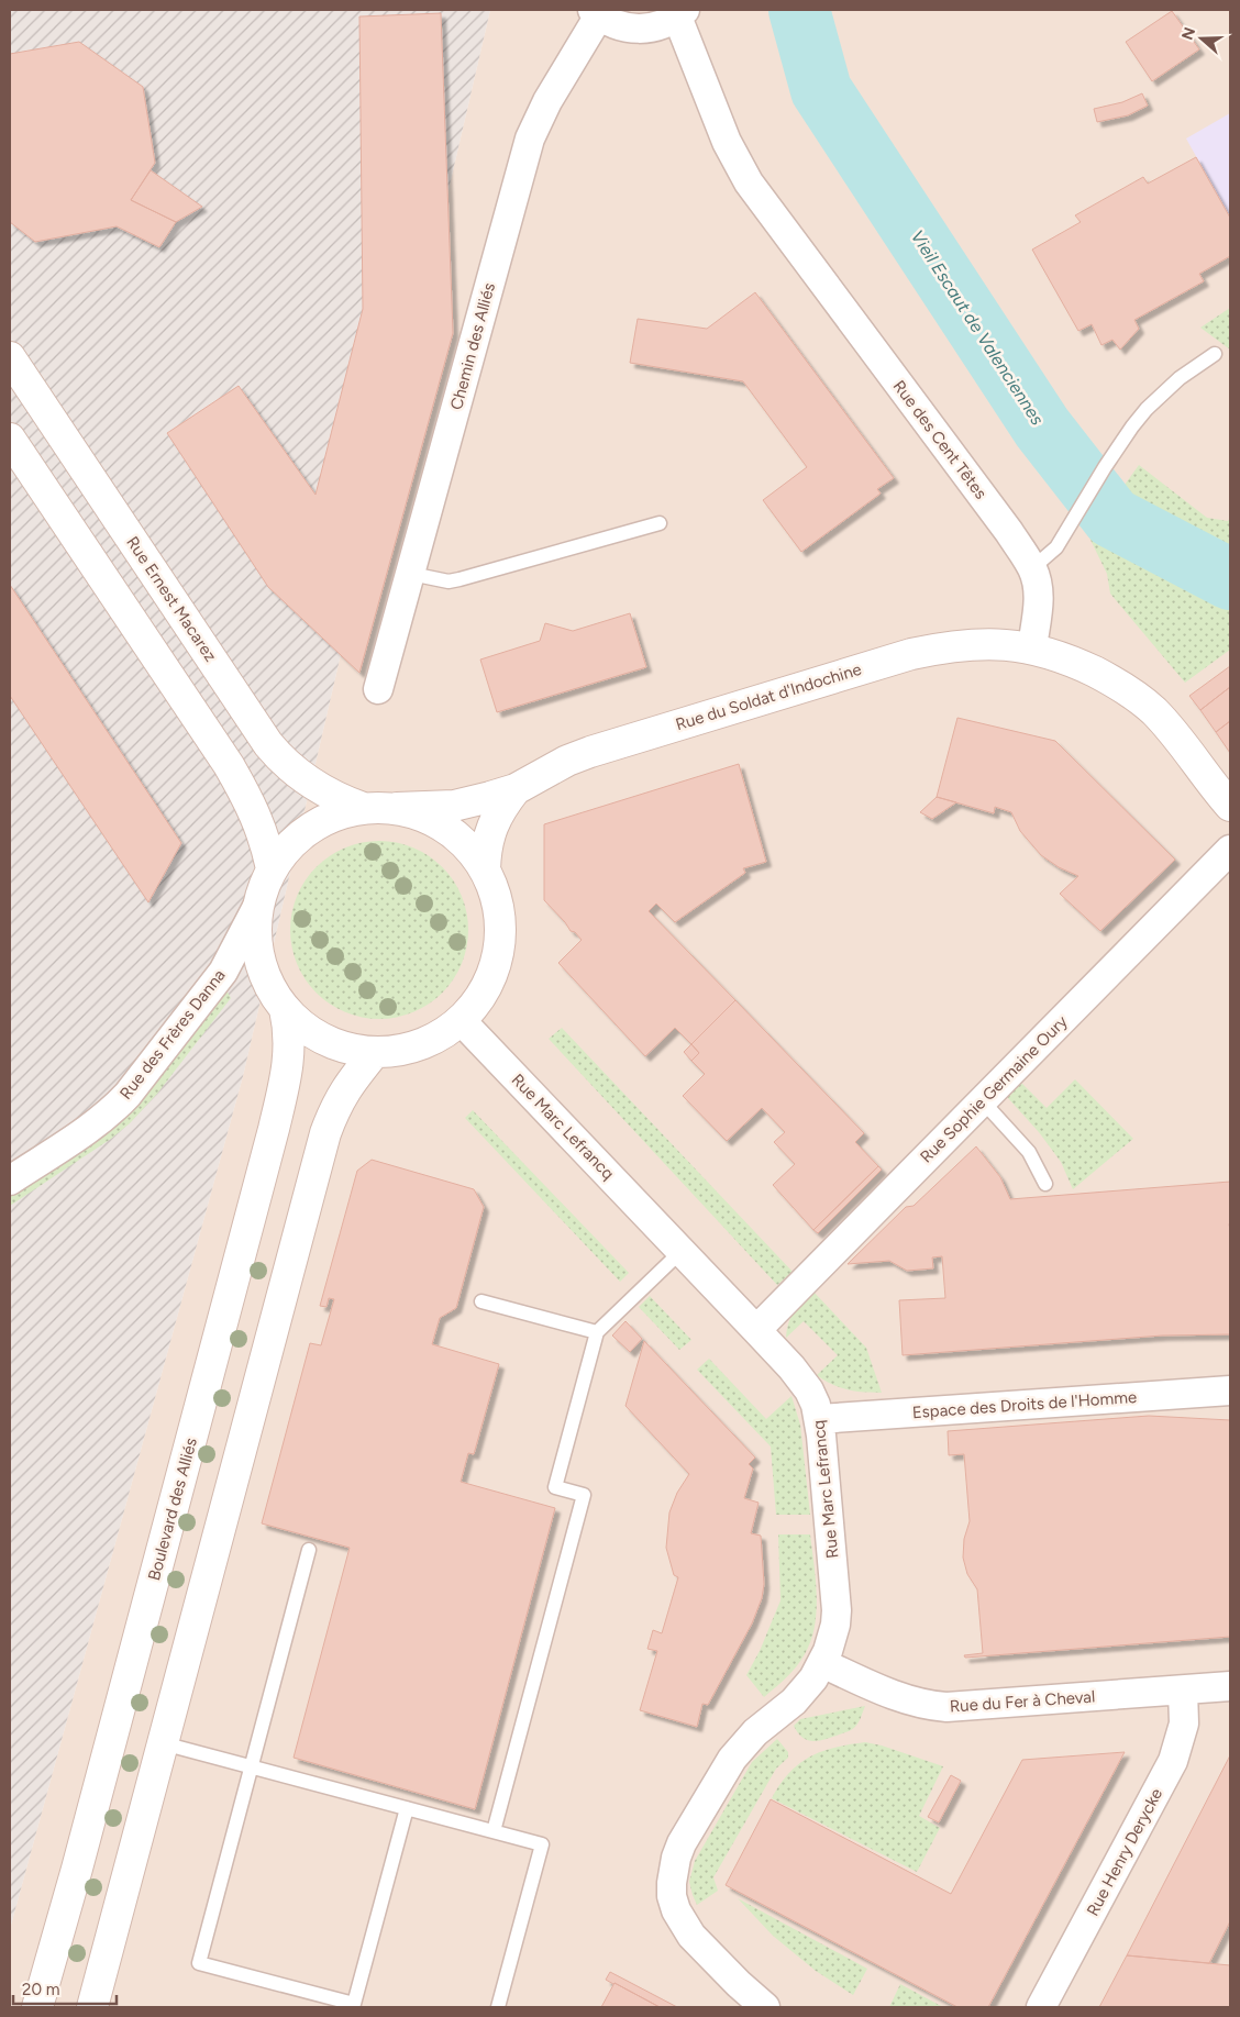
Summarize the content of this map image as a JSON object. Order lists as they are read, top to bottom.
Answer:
{
  "streets": {
    "main road": ["Rue Ernest Macarez", "Rue du Soldat d'Indochine", "Boulevard des Alliés"],
    "street": [
      "Chemin des Alliés",
      "Rue des Cent Têtes",
      "Rue des Frères Danna",
      "Rue Sophie Germaine Oury",
      "Rue Marc Lefrancq",
      "Espace des Droits de l'Homme",
      "Rue du Fer à Cheval",
      "Rue Henry Derycke"
    ]
  },
  "crossings": [
    ["Rue des Cent Têtes", "Rue du Soldat d'Indochine"],
    ["Rue Sophie Germaine Oury", "Rue Marc Lefrancq"],
    ["Rue Marc Lefrancq", "Espace des Droits de l'Homme"],
    ["Rue Marc Lefrancq", "Rue du Fer à Cheval"],
    ["Rue du Fer à Cheval", "Rue Henry Derycke"]
  ],
  "water": ["Vieil Escaut de Valenciennes"],
  "scale_bar": "20 m",
  "north": "left"
}
